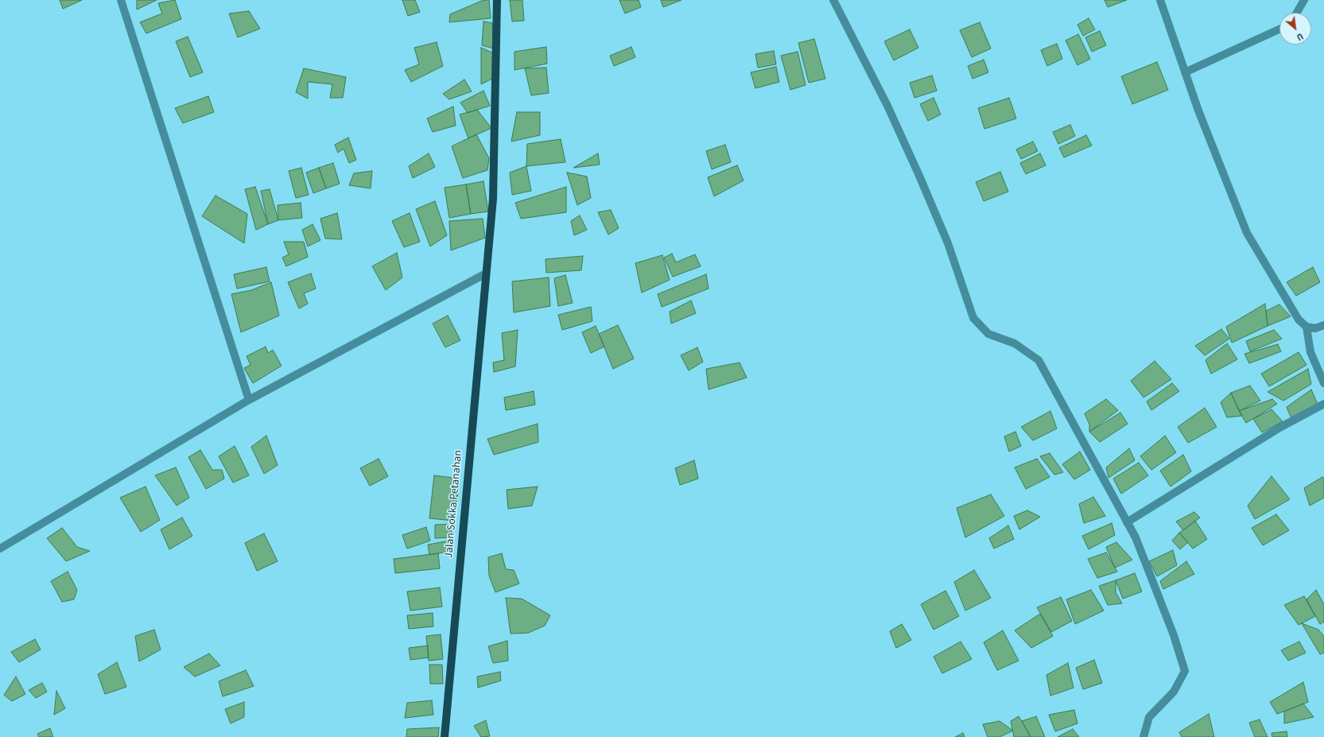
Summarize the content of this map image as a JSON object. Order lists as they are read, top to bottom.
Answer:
{
  "streets": {
    "main road": ["Jalan Sokka Petanahan"]
  },
  "north": "bottom right"
}
